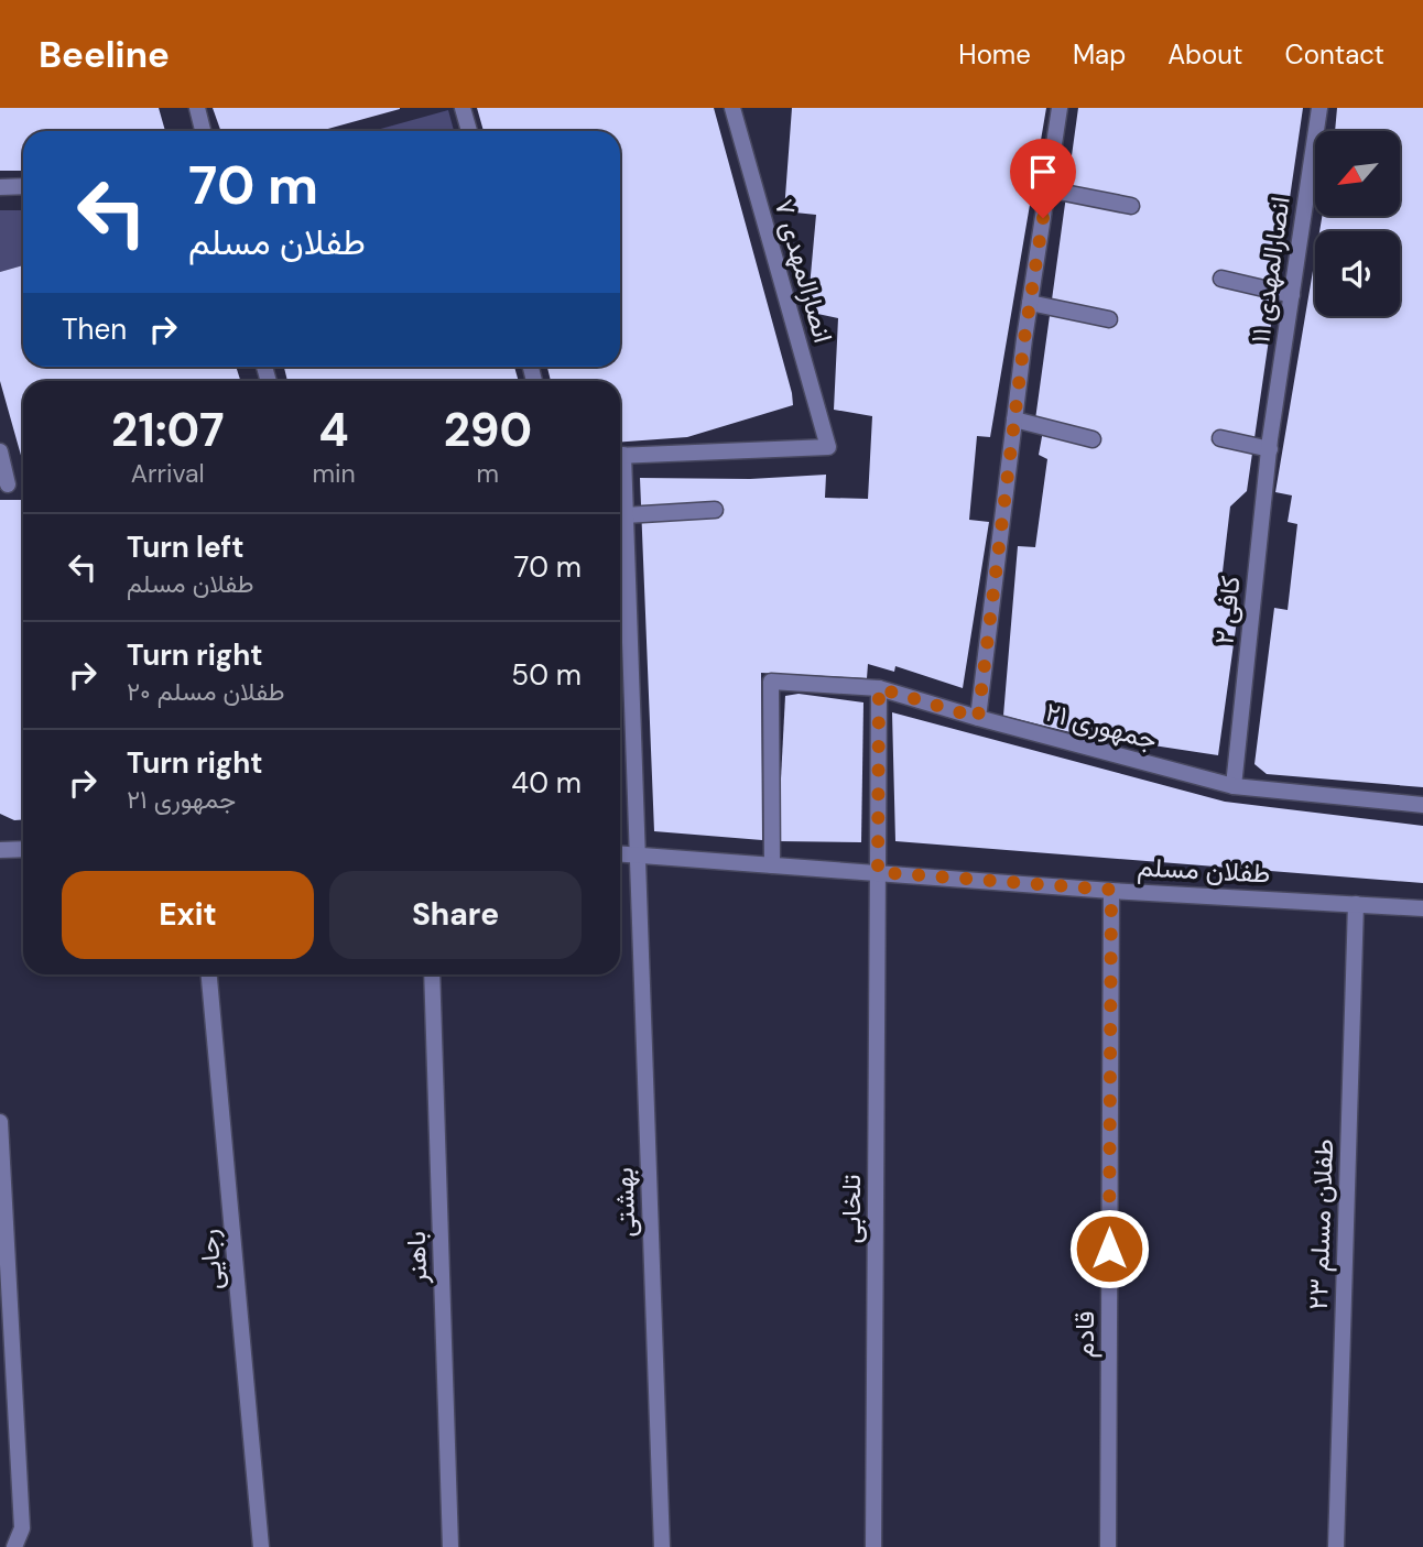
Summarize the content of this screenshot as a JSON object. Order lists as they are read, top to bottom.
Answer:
{
  "streets": {
    "street": [
      "انصارالمهدی ۱۱",
      "انصارالمهدی ۷",
      "کافی ۲",
      "جمهوری ۲۱",
      "طفلان مسلم",
      "بهشتی",
      "تلخابی",
      "طفلان مسلم ۲۳",
      "باهنر",
      "رجایی",
      "قادم"
    ]
  },
  "crossings": [
    ["انصارالمهدی ۱۱", "کافی ۲"],
    ["کافی ۲", "جمهوری ۲۱"],
    ["جمهوری ۲۱", "طفلان مسلم"],
    ["جمهوری ۲۱", "تلخابی"],
    ["طفلان مسلم", "بهشتی"],
    ["طفلان مسلم", "تلخابی"],
    ["طفلان مسلم", "طفلان مسلم ۲۳"],
    ["طفلان مسلم", "قادم"]
  ],
  "north": "bottom left",
  "page": {
    "header": "Beeline",
    "nav": [
      "Home",
      "Map",
      "About",
      "Contact"
    ],
    "turn": ["70 m", "طفلان مسلم"],
    "then": "Then",
    "eta": [
      "21:07",
      "Arrival",
      "4",
      "min",
      "290",
      "m"
    ],
    "list": [
      {
        "name": "Turn left",
        "note": "طفلان مسلم",
        "value": "70 m"
      },
      {
        "name": "Turn right",
        "note": "طفلان مسلم ۲۰",
        "value": "50 m"
      },
      {
        "name": "Turn right",
        "note": "جمهوری ۲۱",
        "value": "40 m"
      }
    ],
    "buttons": ["Exit", "Share"]
  }
}
